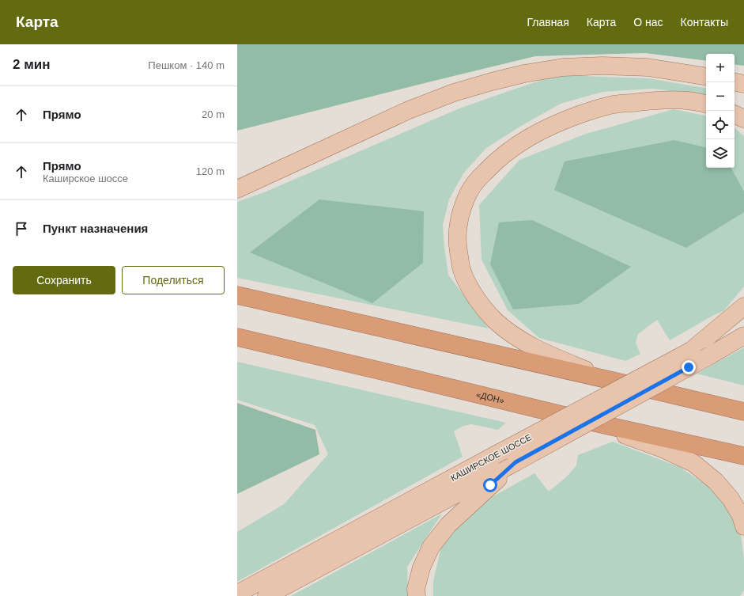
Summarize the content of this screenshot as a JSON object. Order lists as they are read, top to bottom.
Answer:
{
  "streets": {
    "highway": ["«ДОН»"],
    "main road": ["КАШИРСКОЕ ШОССЕ"]
  },
  "page": {
    "header": "Карта",
    "nav": [
      "Главная",
      "Карта",
      "О нас",
      "Контакты"
    ],
    "heading": ["2 мин", "Пешком · 140 m"],
    "map_buttons": ["+", "−"],
    "list": [
      ["Прямо", "20 m"],
      ["Прямо", "Каширское шоссе", "120 m"],
      "Пункт назначения"
    ],
    "buttons": ["Сохранить", "Поделиться"]
  }
}
